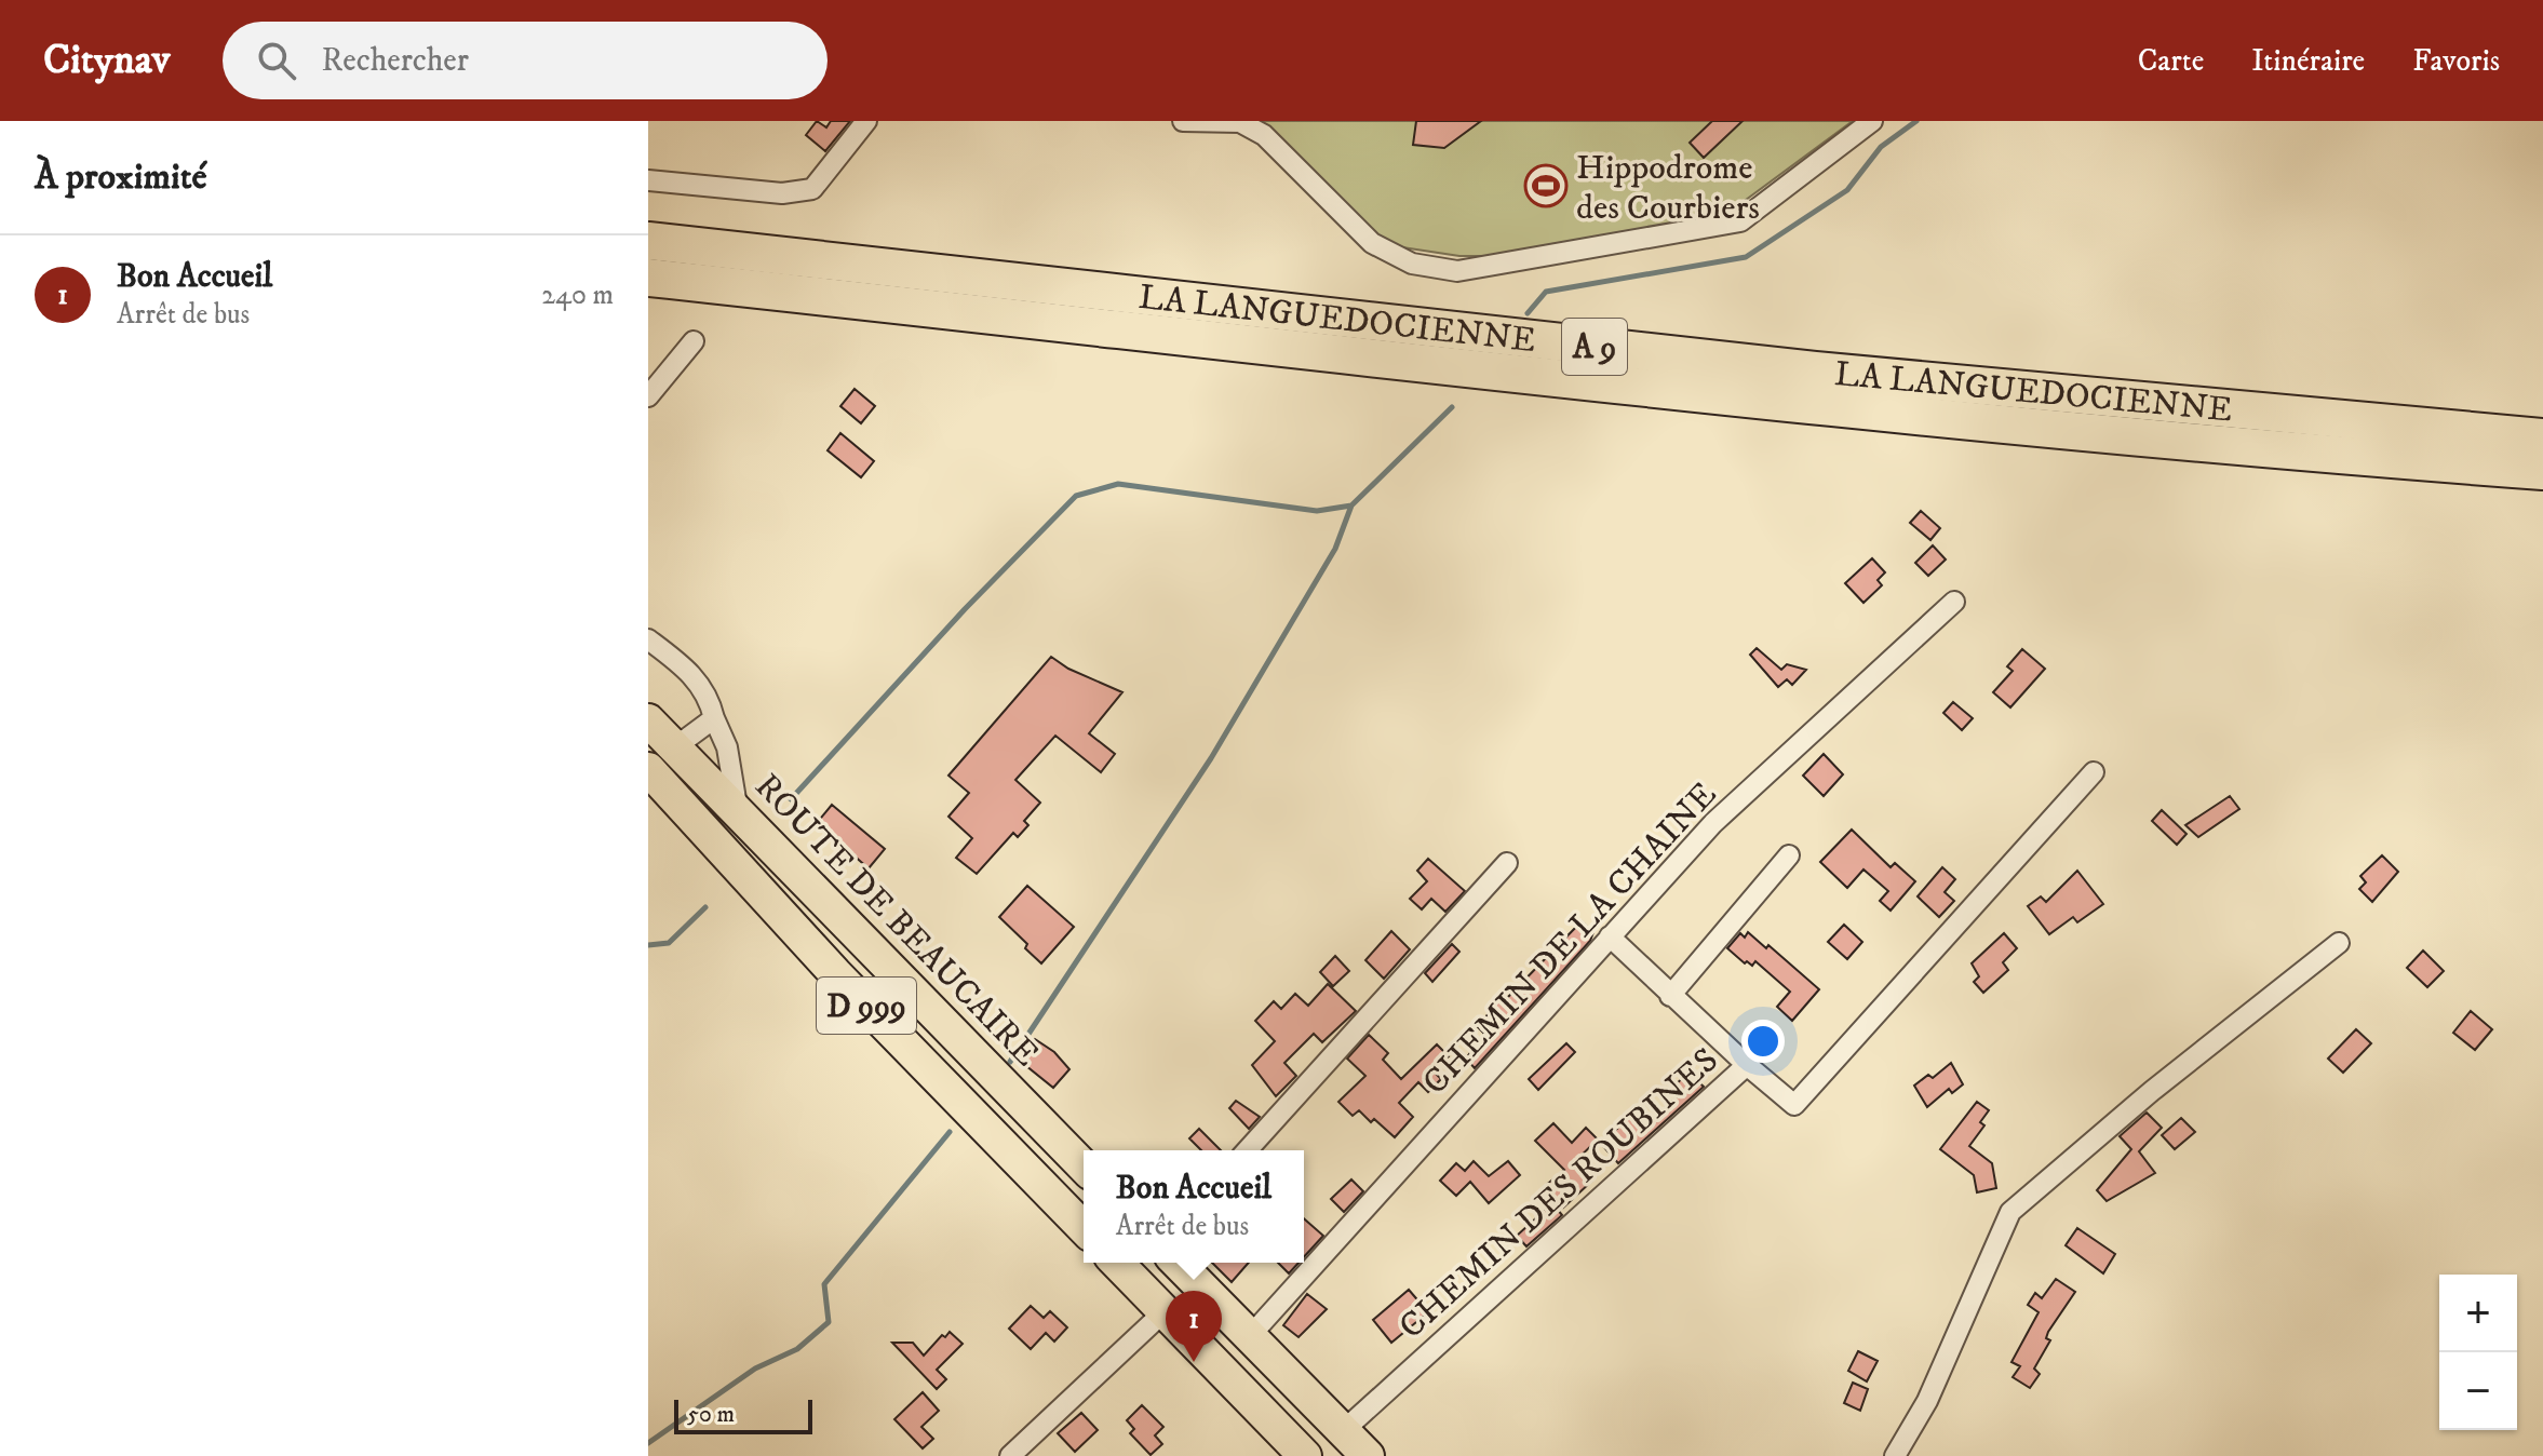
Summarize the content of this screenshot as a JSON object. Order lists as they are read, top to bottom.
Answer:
{
  "streets": {
    "highway": ["LA LANGUEDOCIENNE", "A 9"],
    "main road": ["ROUTE DE BEAUCAIRE", "D 999"],
    "street": ["CHEMIN DE LA CHAINE", "CHEMIN DES ROUBINES"]
  },
  "places": {
    "sports": ["Hippodrome des Courbiers"]
  },
  "scale_bar": "50 m",
  "page": {
    "header": "Citynav",
    "search": "Rechercher",
    "nav": ["Carte", "Itinéraire", "Favoris"],
    "heading": "À proximité",
    "list": [
      {
        "mark": "1",
        "name": "Bon Accueil",
        "note": "Arrêt de bus",
        "value": "240 m"
      }
    ],
    "popup": ["Bon Accueil", "Arrêt de bus"],
    "map_buttons": ["+", "−"],
    "pins": "1",
    "scale": "50 m"
  }
}
